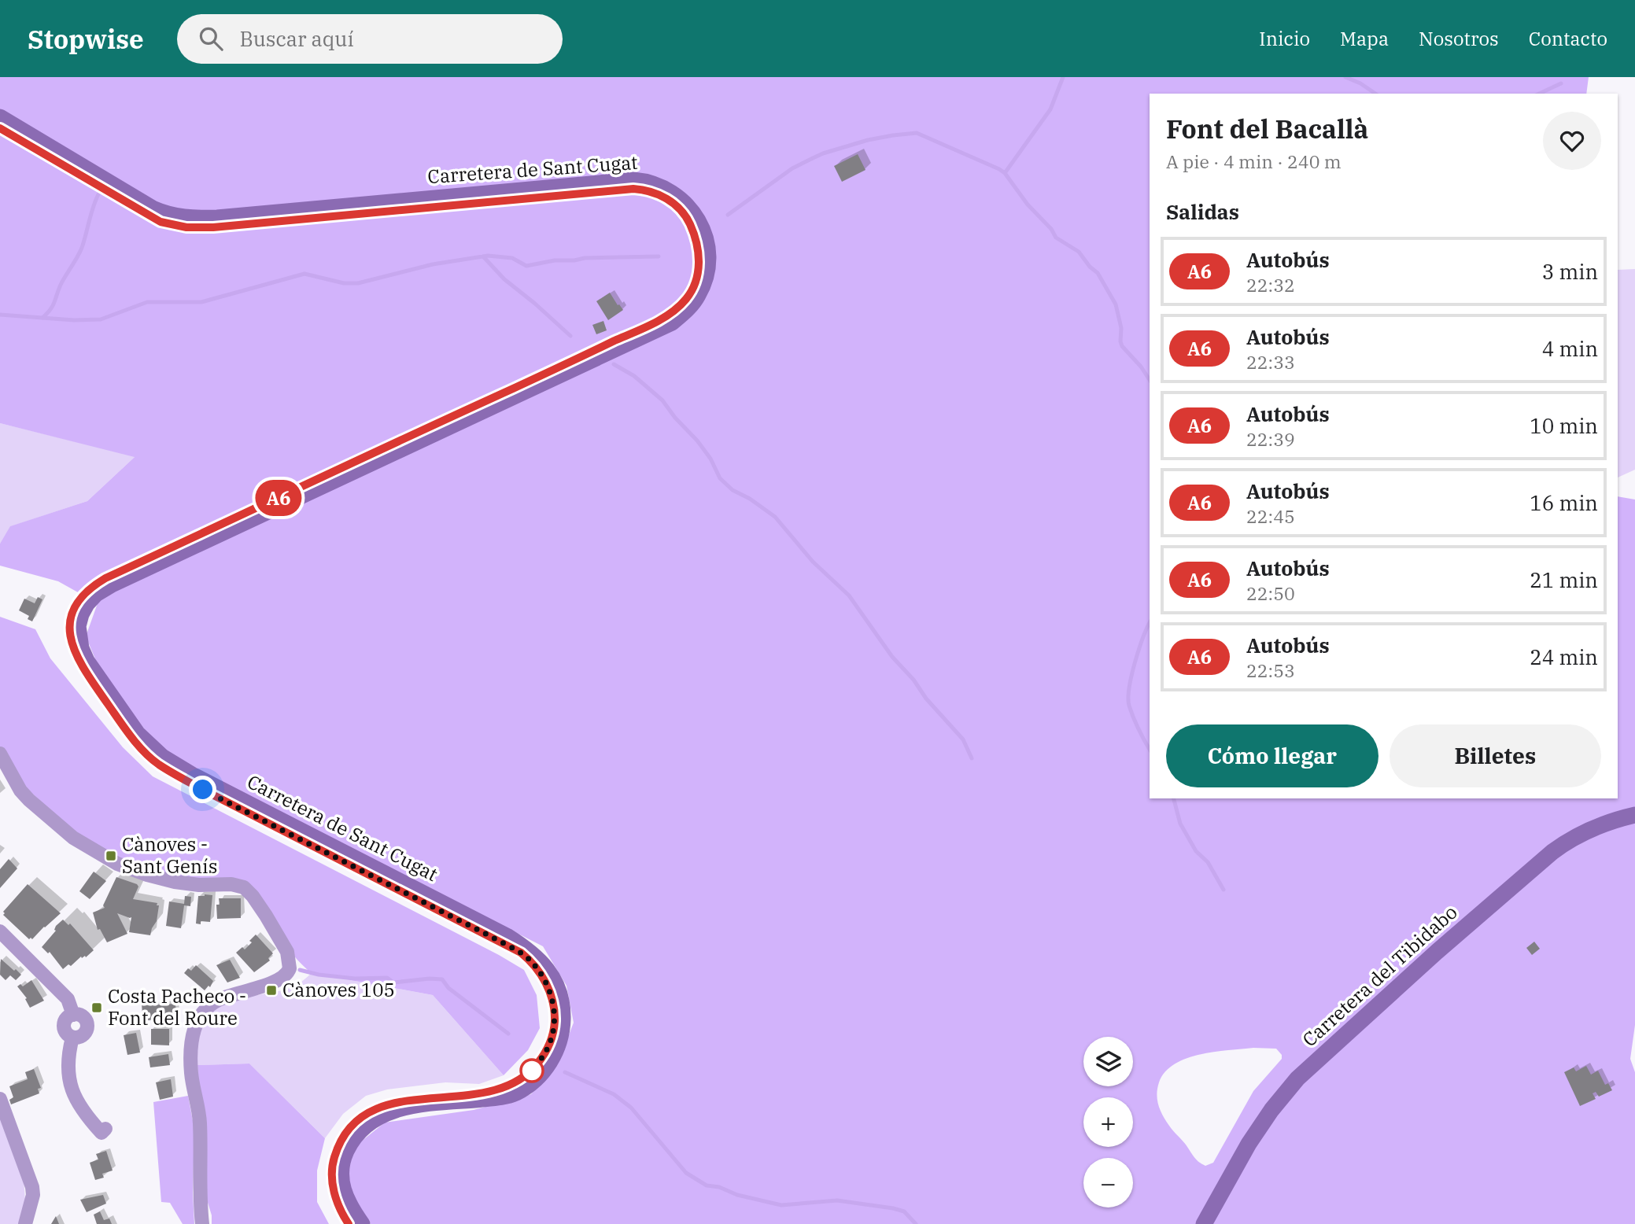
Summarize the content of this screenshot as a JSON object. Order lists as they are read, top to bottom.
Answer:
{
  "streets": {
    "main road": ["Carretera de Sant Cugat", "Carretera del Tibidabo"]
  },
  "places": {
    "transit": ["Cànoves - Sant Genís", "Cànoves 105", "Costa Pacheco - Font del Roure"]
  },
  "lines": ["bus line A6"],
  "page": {
    "header": "Stopwise",
    "search": "Buscar aquí",
    "nav": [
      "Inicio",
      "Mapa",
      "Nosotros",
      "Contacto"
    ],
    "on_map": "A6",
    "heading": [
      ["Font del Bacallà", "A pie · 4 min · 240 m"],
      "Salidas"
    ],
    "list": [
      {
        "mark": "A6",
        "name": "Autobús",
        "note": "22:32",
        "value": "3 min"
      },
      {
        "mark": "A6",
        "name": "Autobús",
        "note": "22:33",
        "value": "4 min"
      },
      {
        "mark": "A6",
        "name": "Autobús",
        "note": "22:39",
        "value": "10 min"
      },
      {
        "mark": "A6",
        "name": "Autobús",
        "note": "22:45",
        "value": "16 min"
      },
      {
        "mark": "A6",
        "name": "Autobús",
        "note": "22:50",
        "value": "21 min"
      },
      {
        "mark": "A6",
        "name": "Autobús",
        "note": "22:53",
        "value": "24 min"
      }
    ],
    "buttons": ["Cómo llegar", "Billetes"],
    "map_buttons": ["+", "−"]
  }
}
